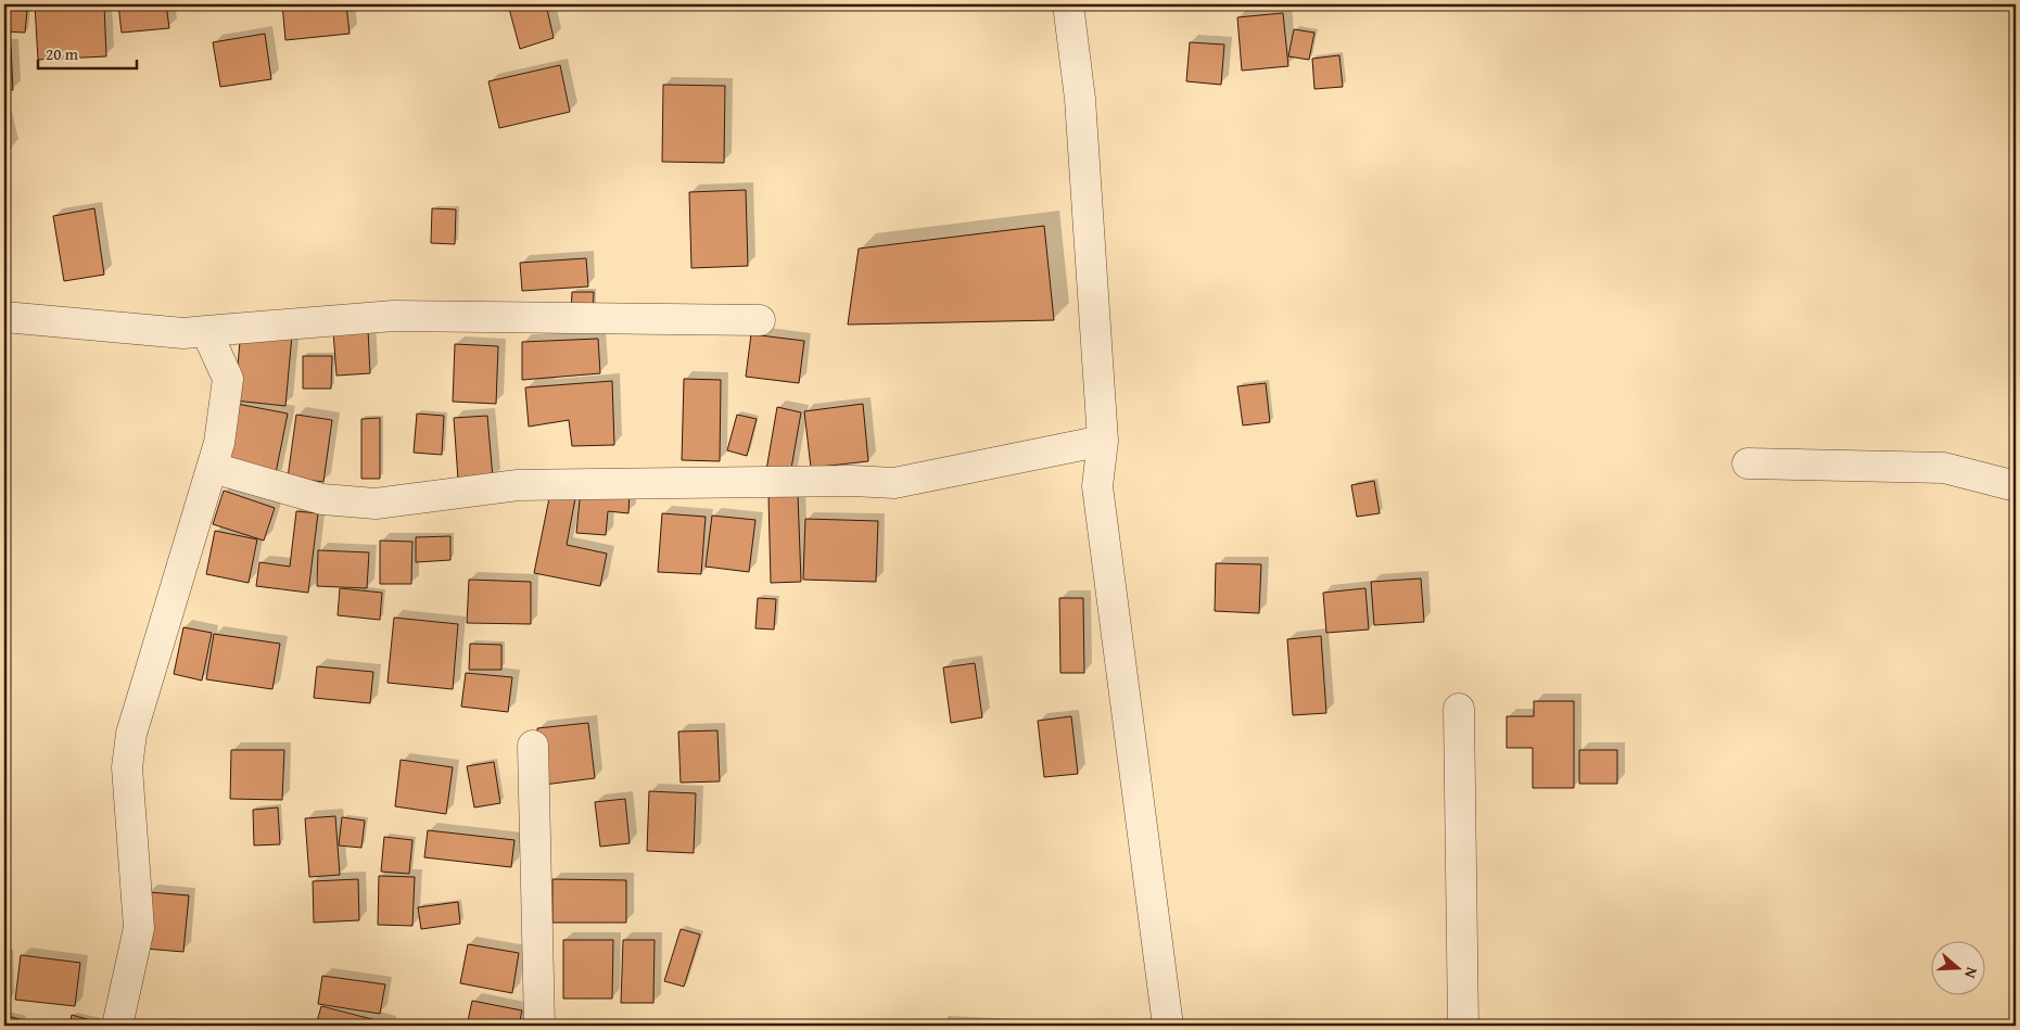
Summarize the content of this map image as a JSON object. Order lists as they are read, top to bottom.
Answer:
{
  "scale_bar": "20 m",
  "north": "right"
}
